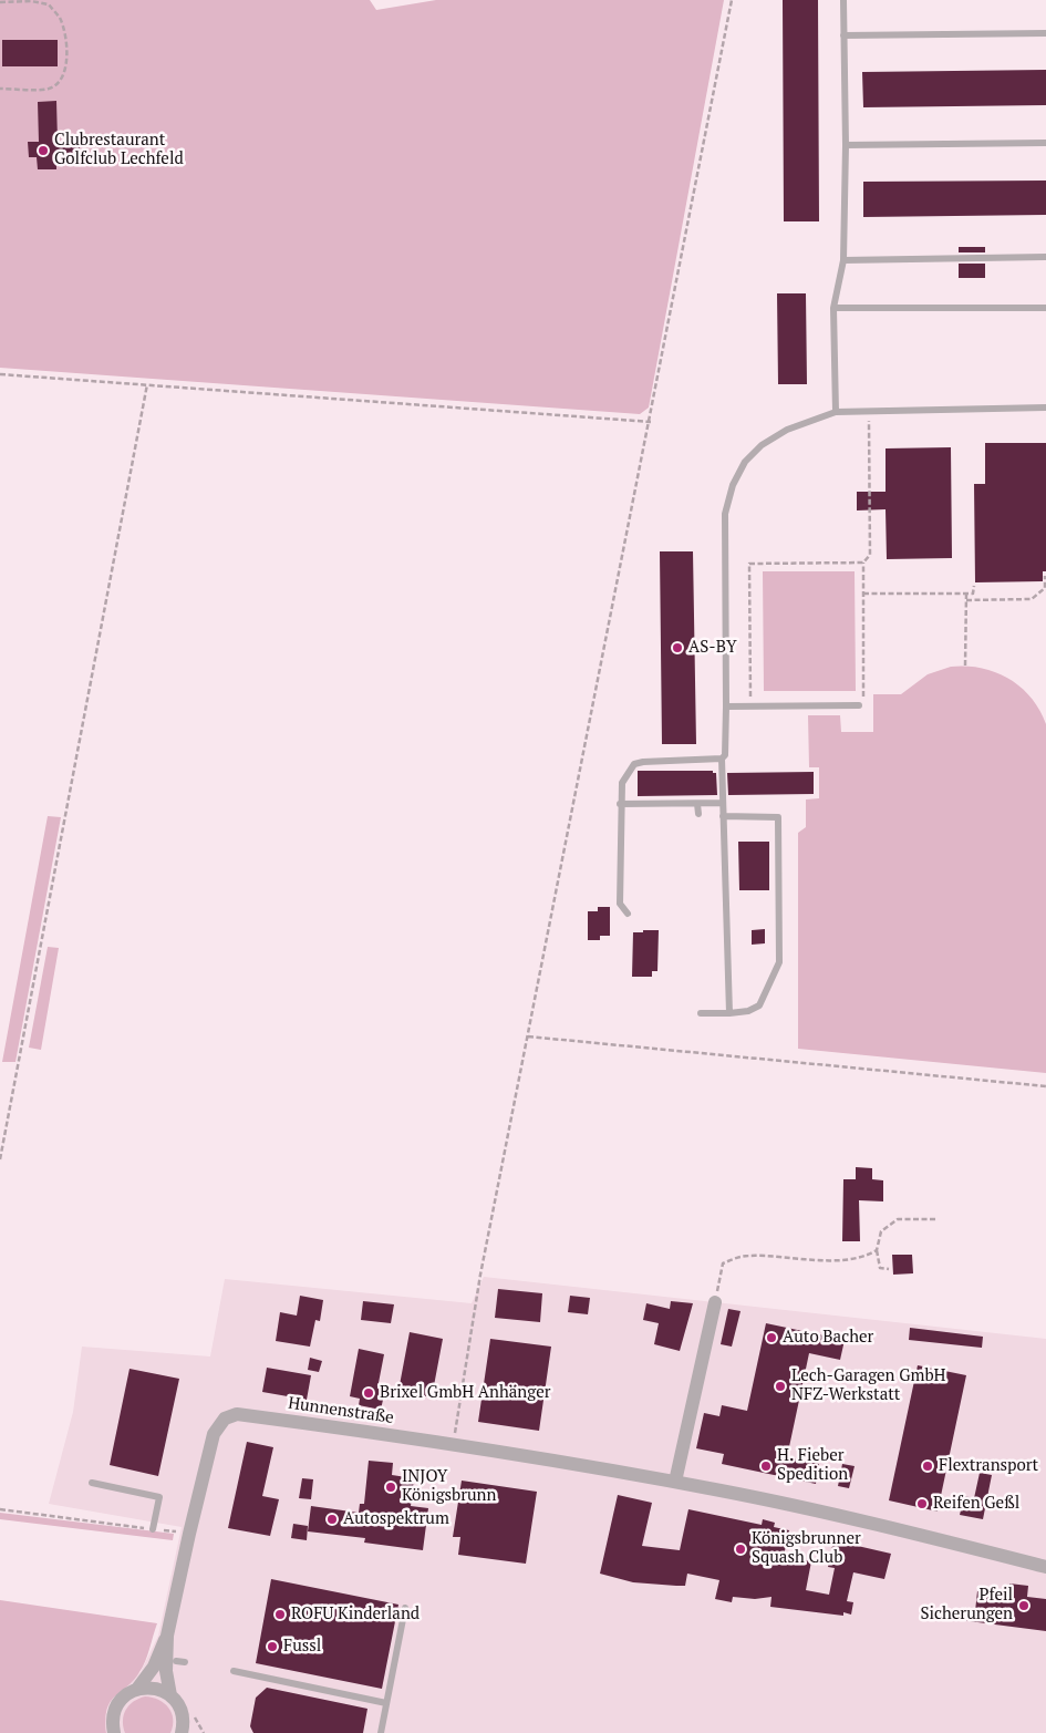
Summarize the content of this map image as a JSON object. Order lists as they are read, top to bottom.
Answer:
{
  "streets": {
    "street": ["Hunnenstraße"]
  },
  "places": [
    "Clubrestaurant Golfclub Lechfeld",
    "AS-BY",
    "Auto Bacher",
    "Lech-Garagen GmbH NFZ-Werkstatt",
    "Brixel GmbH Anhänger",
    "H. Fieber Spedition",
    "Flextransport",
    "INJOY Königsbrunn",
    "Reifen Geßl",
    "Autospektrum",
    "Königsbrunner Squash Club",
    "Pfeil Sicherungen",
    "ROFU Kinderland",
    "Fussl"
  ]
}
